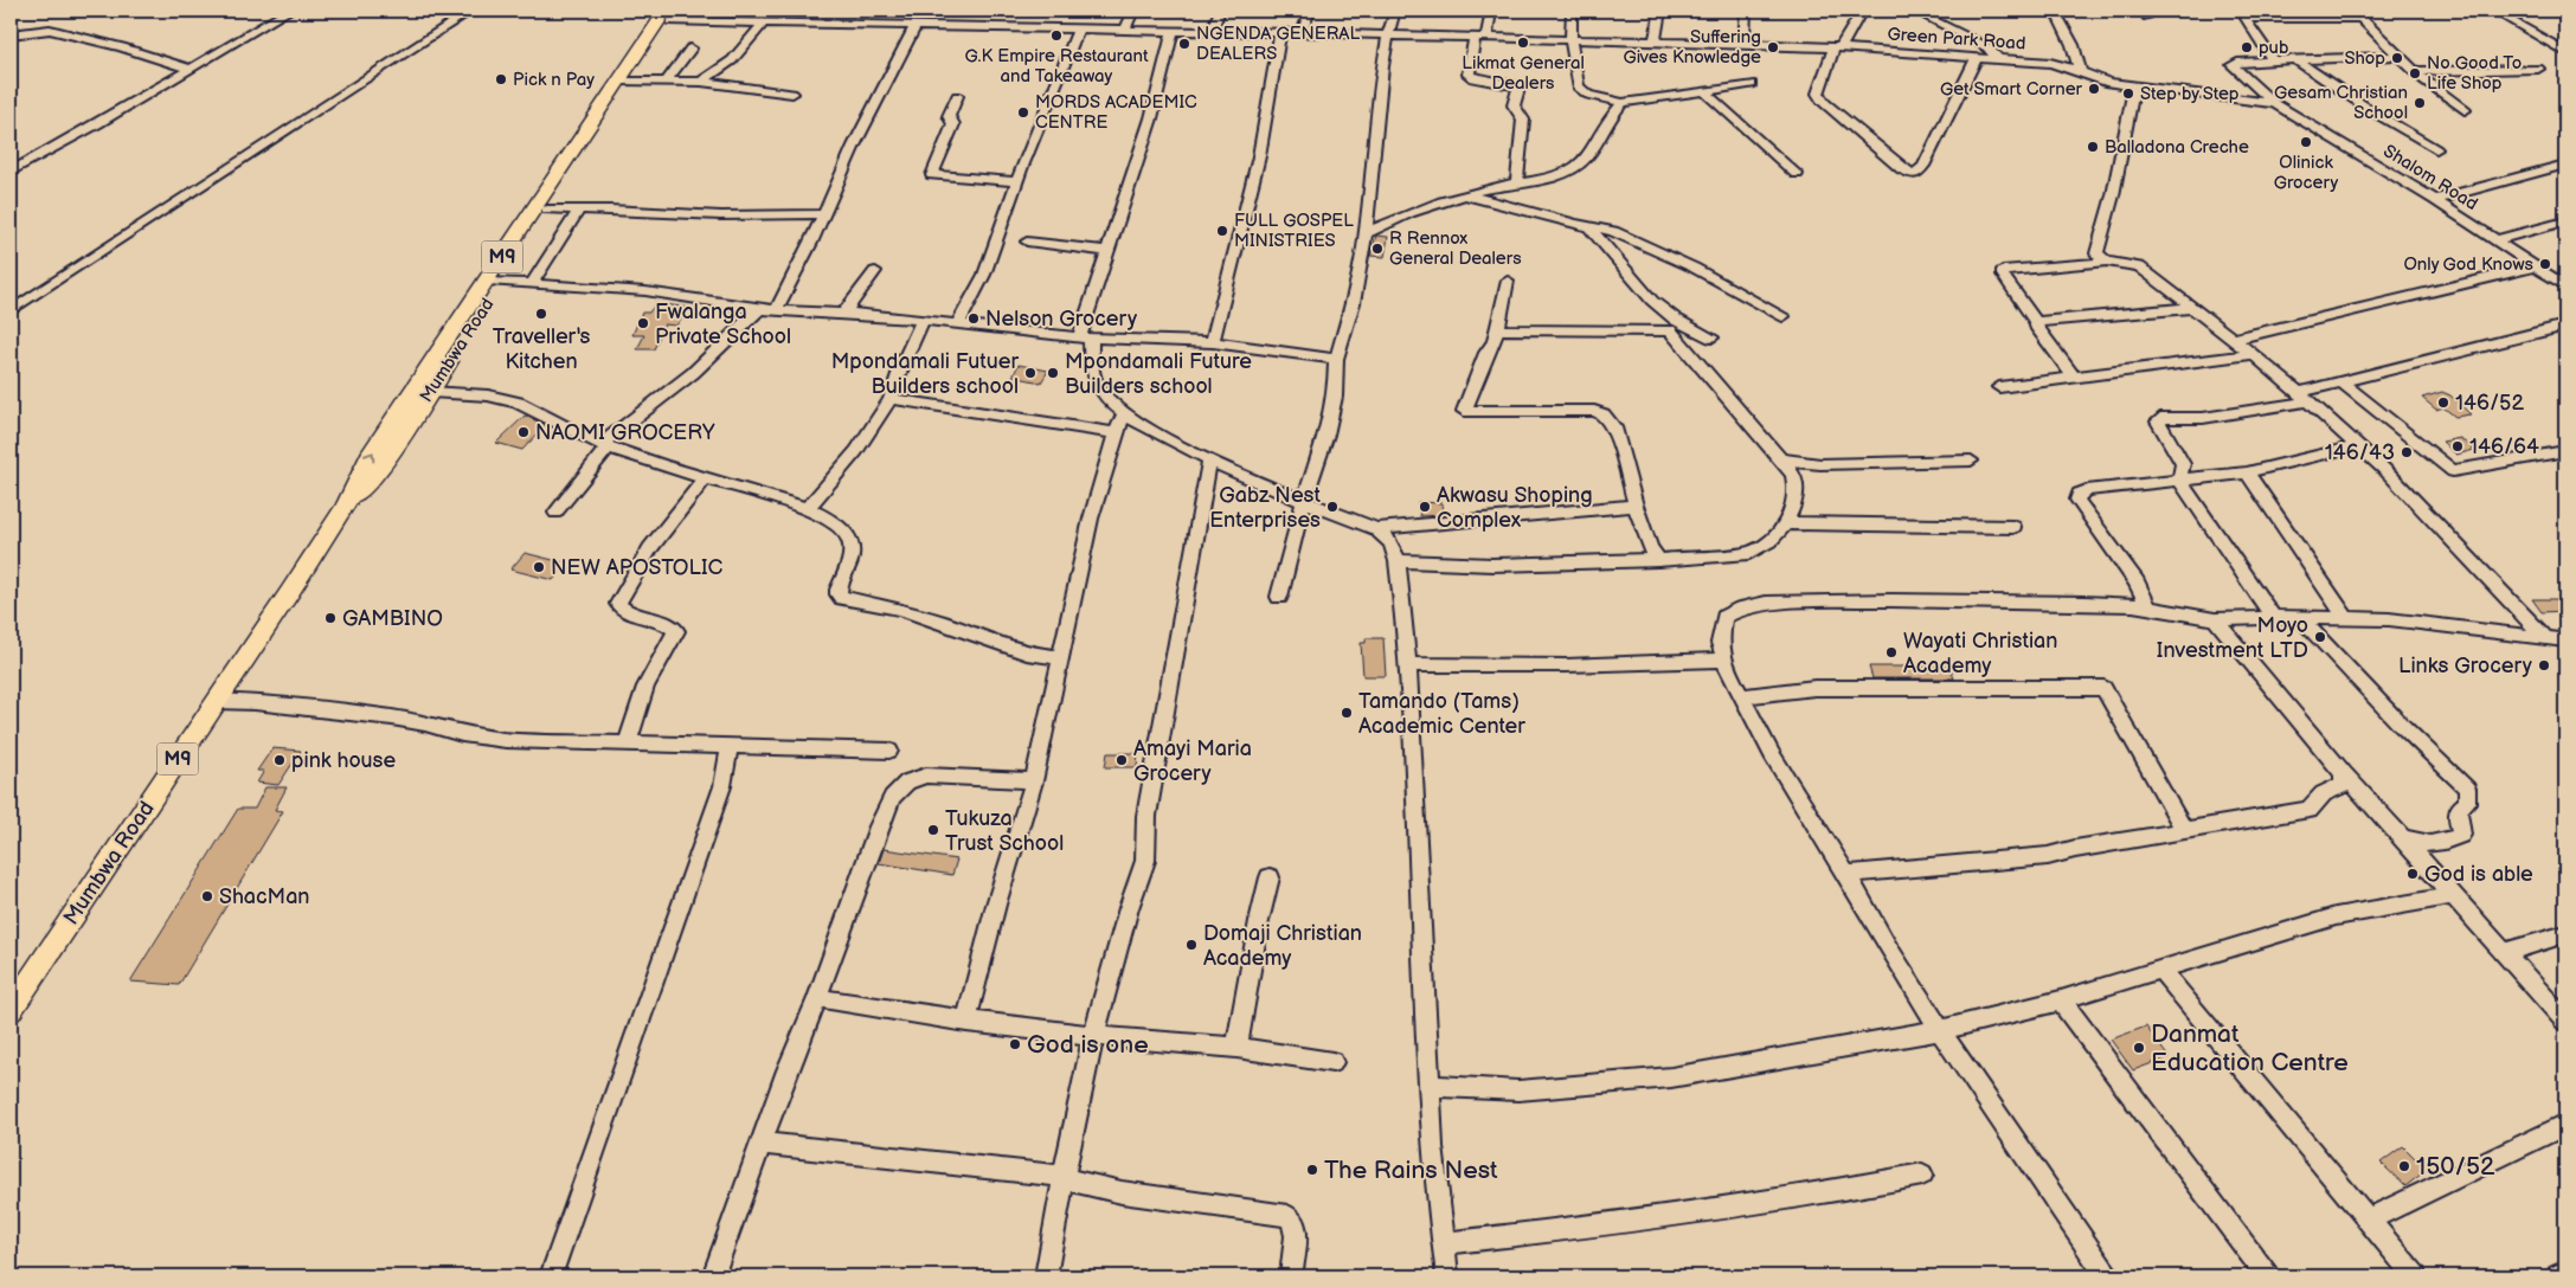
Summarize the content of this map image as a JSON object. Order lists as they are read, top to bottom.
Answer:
{
  "streets": {
    "main road": ["M9", "Mumbwa Road"],
    "street": ["Green Park Road", "Shalom Road"]
  },
  "crossings": [
    ["Green Park Road", "Shalom Road"],
    ["Green Park Road", "Mumbwa Road"]
  ],
  "places": [
    "G.K Empire Restaurant and Takeaway",
    "Likmat General Dealers",
    "NGENDA GENERAL DEALERS",
    "Suffering Gives Knowledge",
    "pub",
    "Shop",
    "No Good To Life Shop",
    "Pick n Pay",
    "Get Smart Corner",
    "Step by Step",
    "Gesam Christian School",
    "MORDS ACADEMIC CENTRE",
    "Olinick Grocery",
    "Balladona Creche",
    "FULL GOSPEL MINISTRIES",
    "R Rennox General Dealers",
    "Only God Knows",
    "Traveller's Kitchen",
    "Nelson Grocery",
    "Fwalanga Private School",
    "Mpondamali Futuer Builders school",
    "Mpondamali Future Builders school",
    "146/52",
    "NAOMI GROCERY",
    "146/64",
    "146/43",
    "Gabz Nest Enterprises",
    "Akwasu Shoping Complex",
    "NEW APOSTOLIC",
    "GAMBINO",
    "Moyo Investment LTD",
    "Wayati Christian Academy",
    "Links Grocery",
    "Tamando (Tams) Academic Center",
    "pink house",
    "Amayi Maria Grocery",
    "Tukuza Trust School",
    "God is able",
    "ShacMan",
    "Domaji Christian Academy",
    "God is one",
    "Danmat Education Centre",
    "150/52",
    "The Rains Nest"
  ]
}
